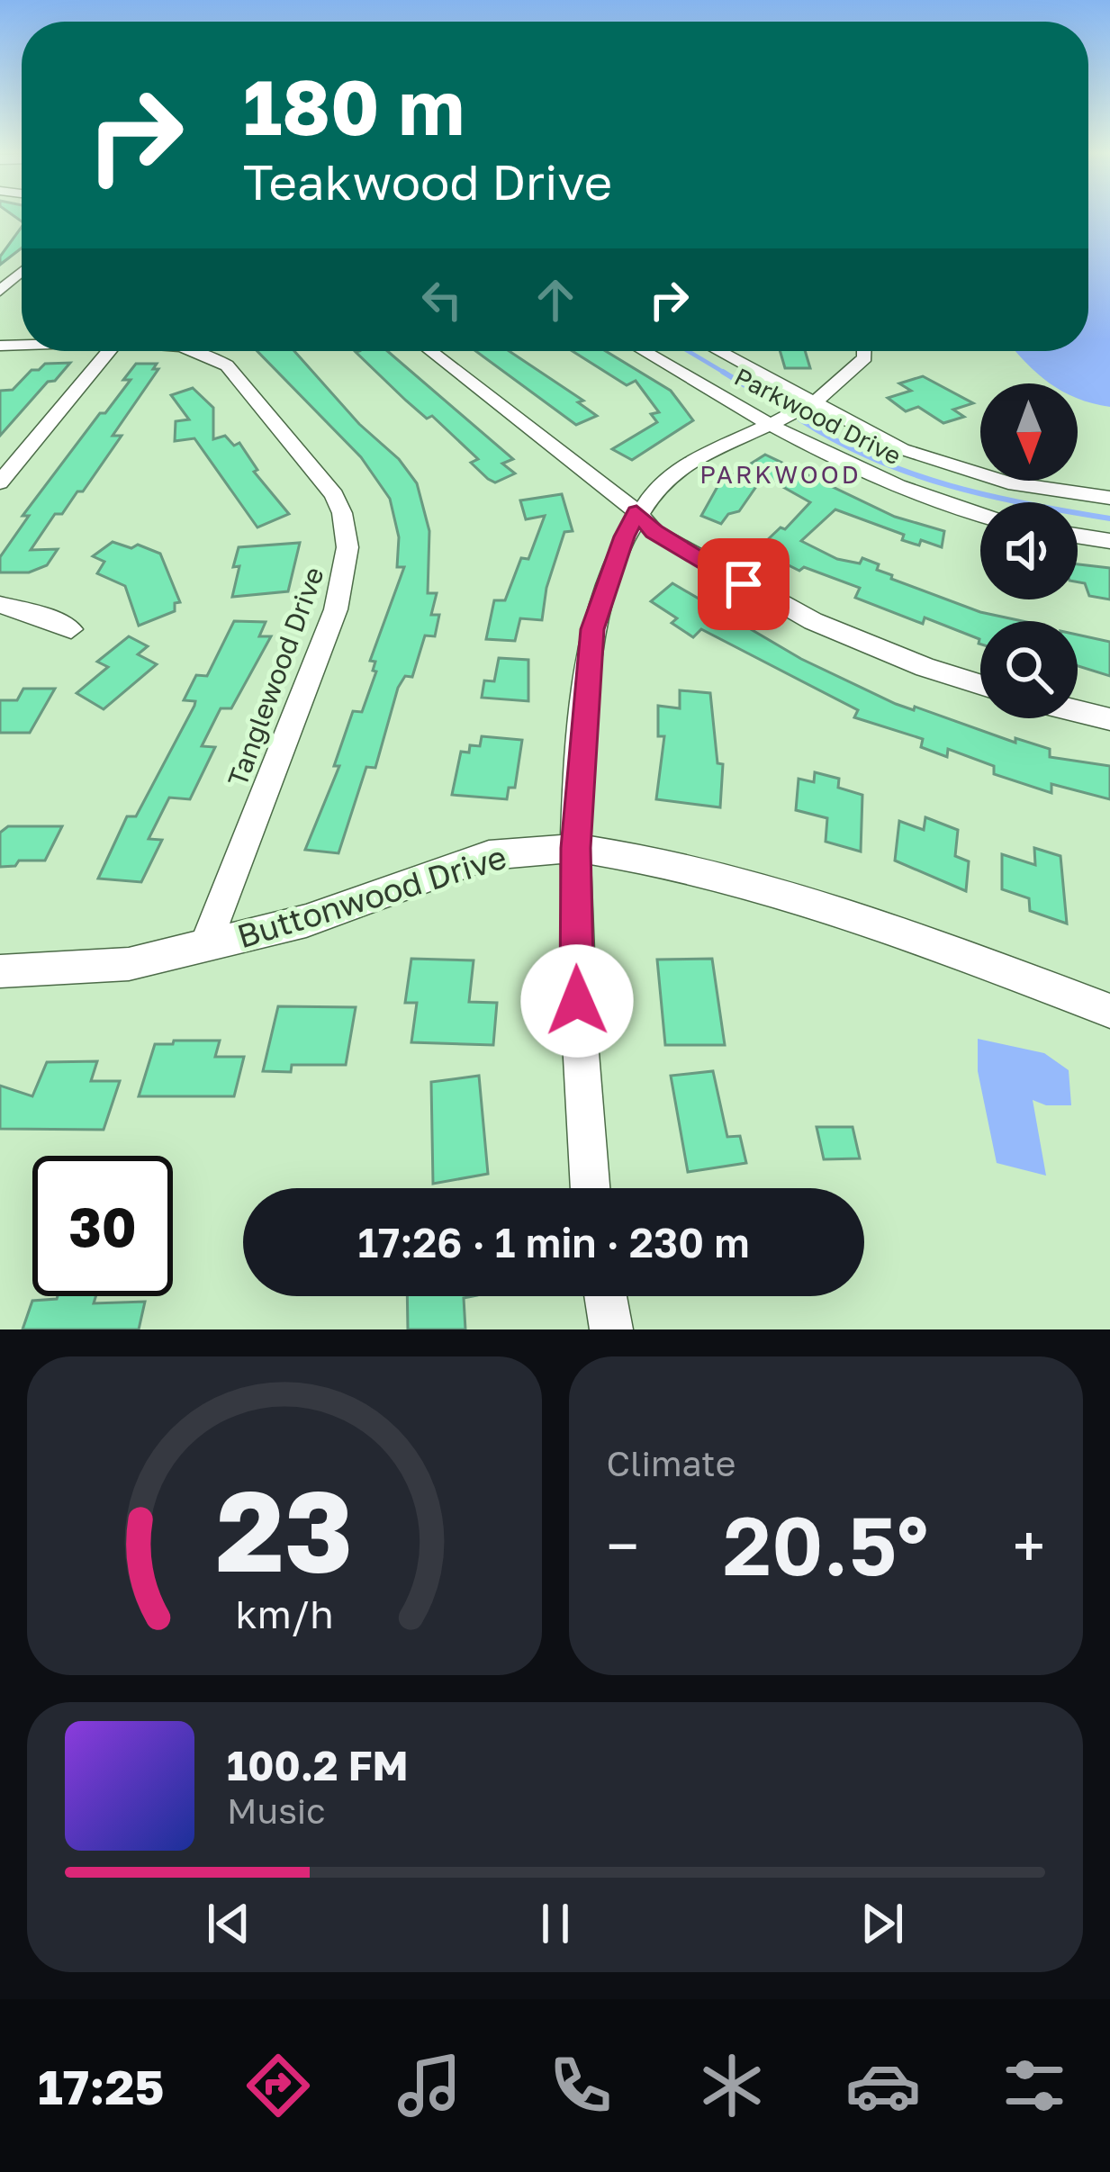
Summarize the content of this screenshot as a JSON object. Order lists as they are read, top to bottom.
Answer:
{
  "streets": {
    "street": ["Parkwood Drive", "Tanglewood Drive", "Buttonwood Drive"]
  },
  "crossings": [
    ["Tanglewood Drive", "Buttonwood Drive"]
  ],
  "districts": ["PARKWOOD"],
  "north": "bottom",
  "page": {
    "turn": ["180 m", "Teakwood Drive"],
    "limit": "30",
    "trip": "17:26 · 1 min · 230 m",
    "tile": "Climate",
    "heat": ["−", "20.5°", "+"],
    "song": ["100.2 FM", "Music"],
    "tabs": "17:25",
    "gauge": ["23", "km/h"]
  }
}
